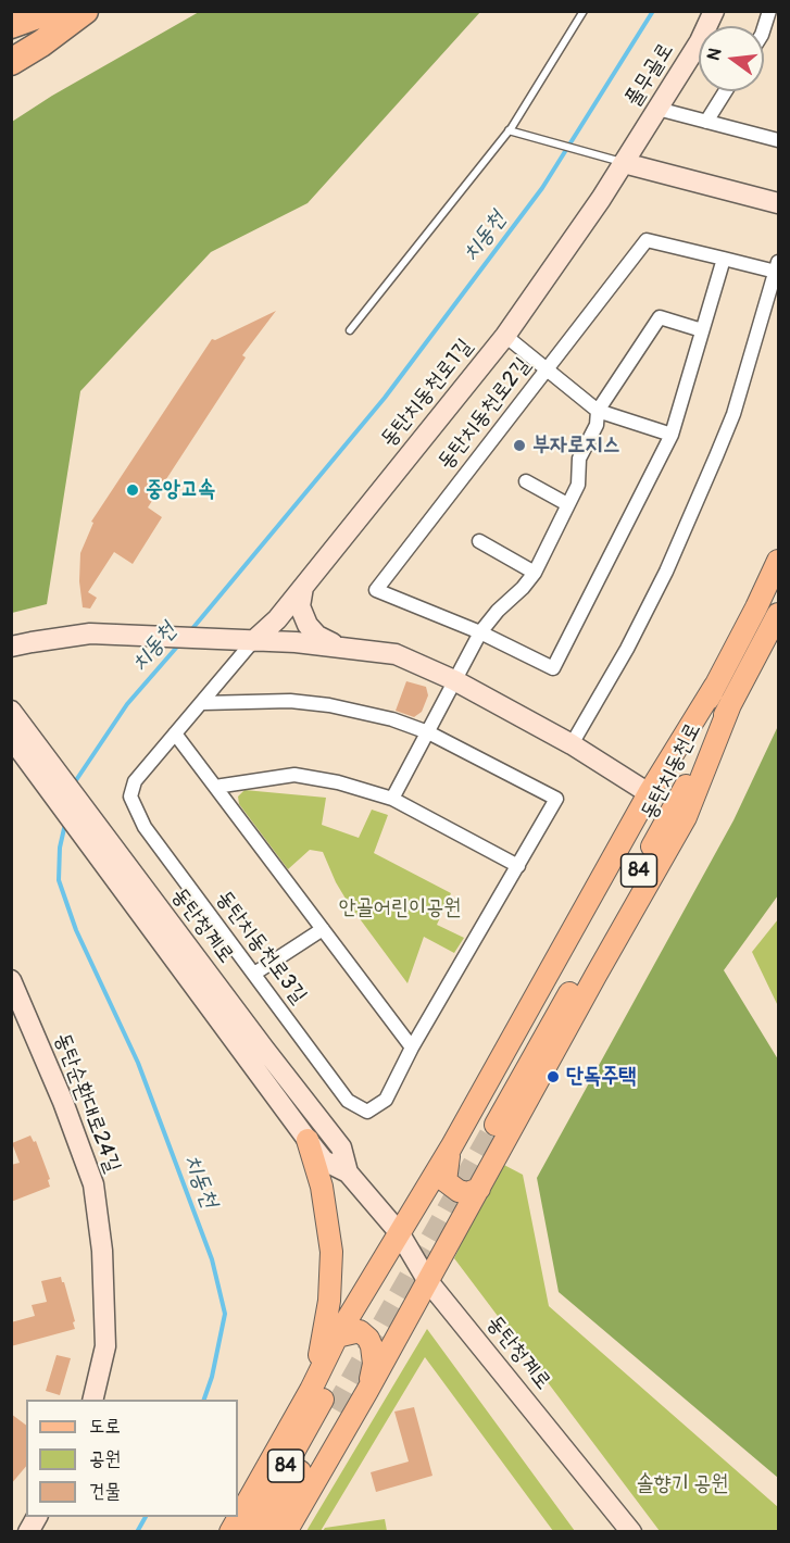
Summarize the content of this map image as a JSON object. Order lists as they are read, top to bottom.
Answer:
{
  "streets": {
    "main road": ["동탄치동천로", "84"],
    "street": [
      "풀무골로",
      "동탄치동천로1길",
      "동탄치동천로2길",
      "동탄청계로",
      "동탄치동천로3길",
      "동탄순환대로24길"
    ]
  },
  "crossings": [
    ["풀무골로", "동탄치동천로1길"],
    ["동탄치동천로1길", "동탄치동천로3길"]
  ],
  "water": ["치동천"],
  "parks": ["안골어린이공원", "솔향기 공원"],
  "places": ["부자로지스", "중앙고속", "단독주택"],
  "legend": ["도로", "공원", "건물"],
  "north": "left"
}
